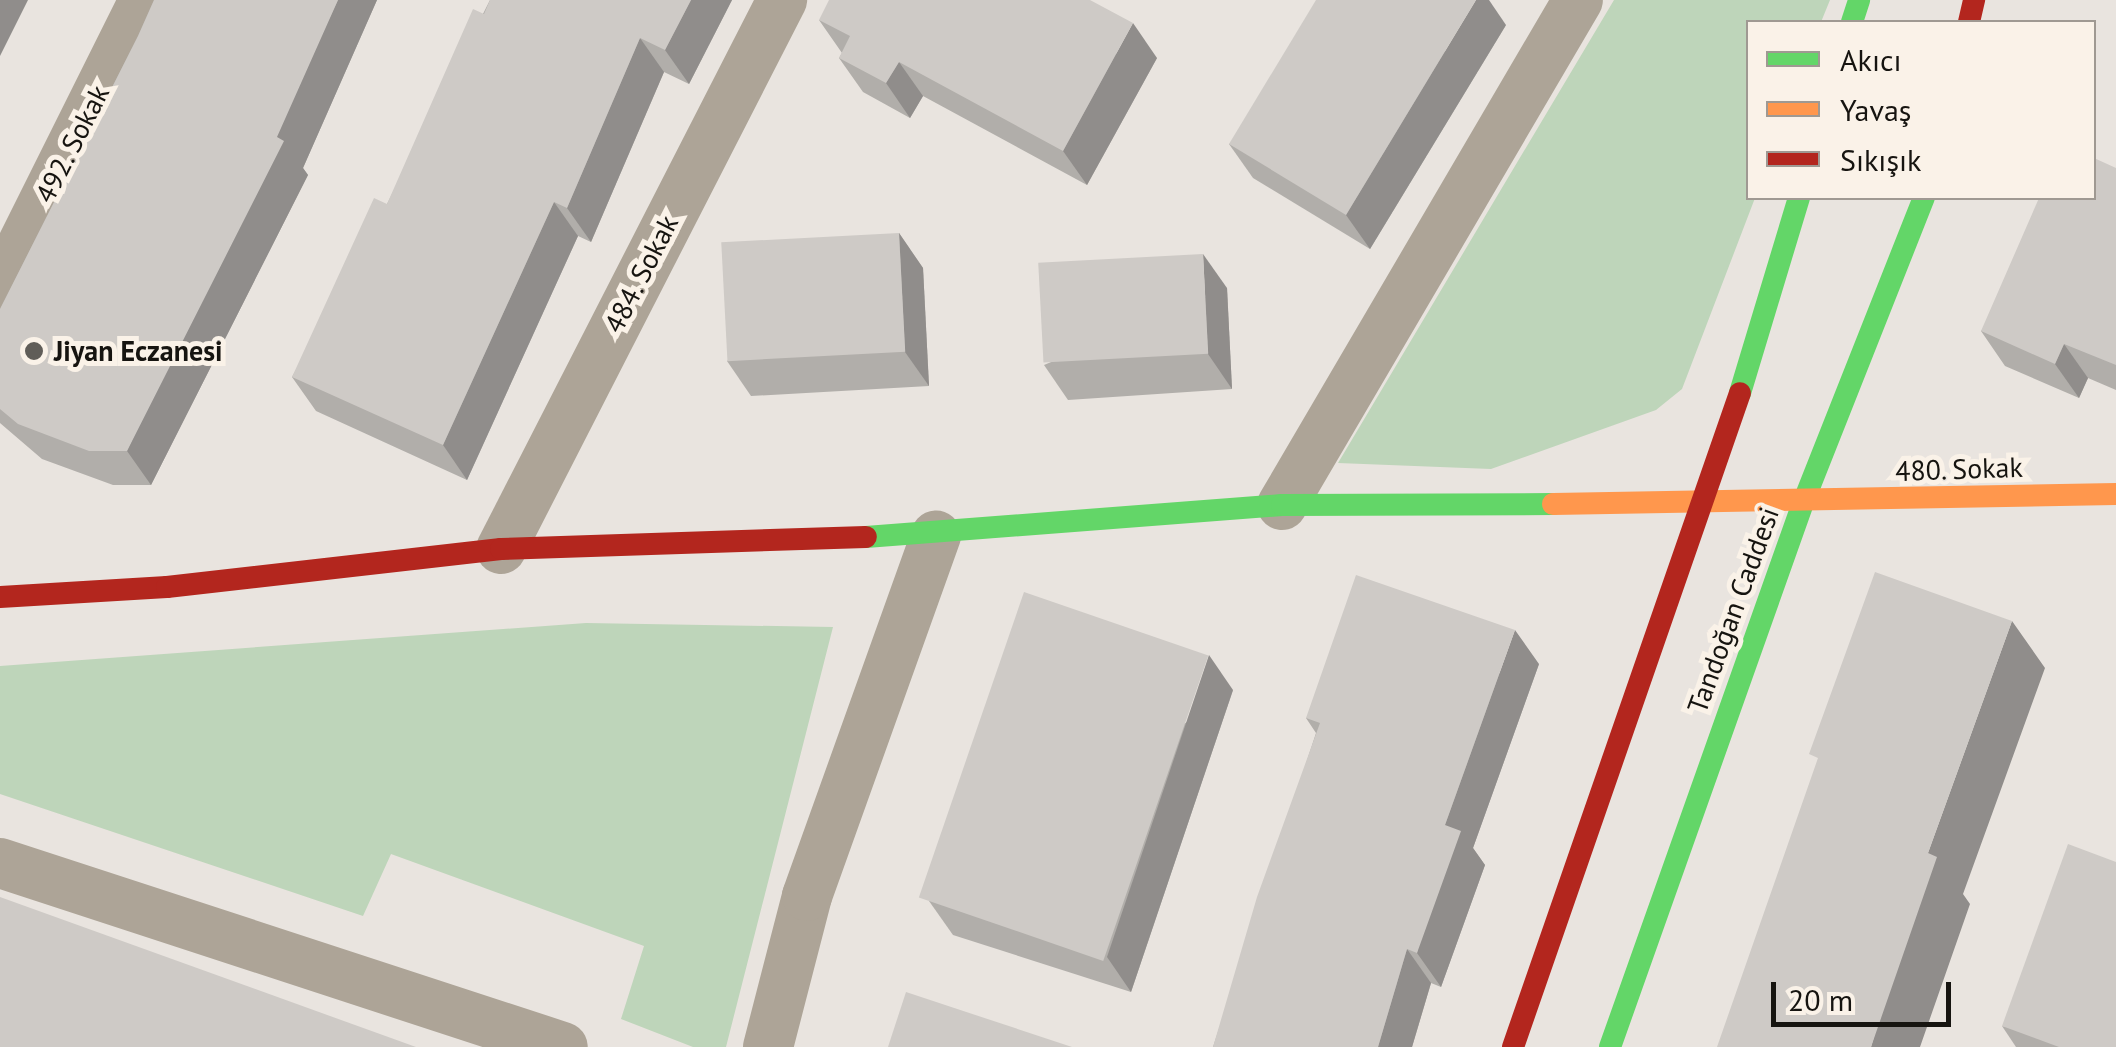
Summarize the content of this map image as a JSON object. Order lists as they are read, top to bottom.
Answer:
{
  "streets": {
    "street": [
      "492. Sokak",
      "484. Sokak",
      "480. Sokak",
      "Tandoğan Caddesi"
    ]
  },
  "crossings": [
    ["484. Sokak", "480. Sokak"],
    ["480. Sokak", "Tandoğan Caddesi"]
  ],
  "places": ["Jiyan Eczanesi"],
  "legend": ["Akıcı", "Yavaş", "Sıkışık"],
  "scale_bar": "20 m"
}
